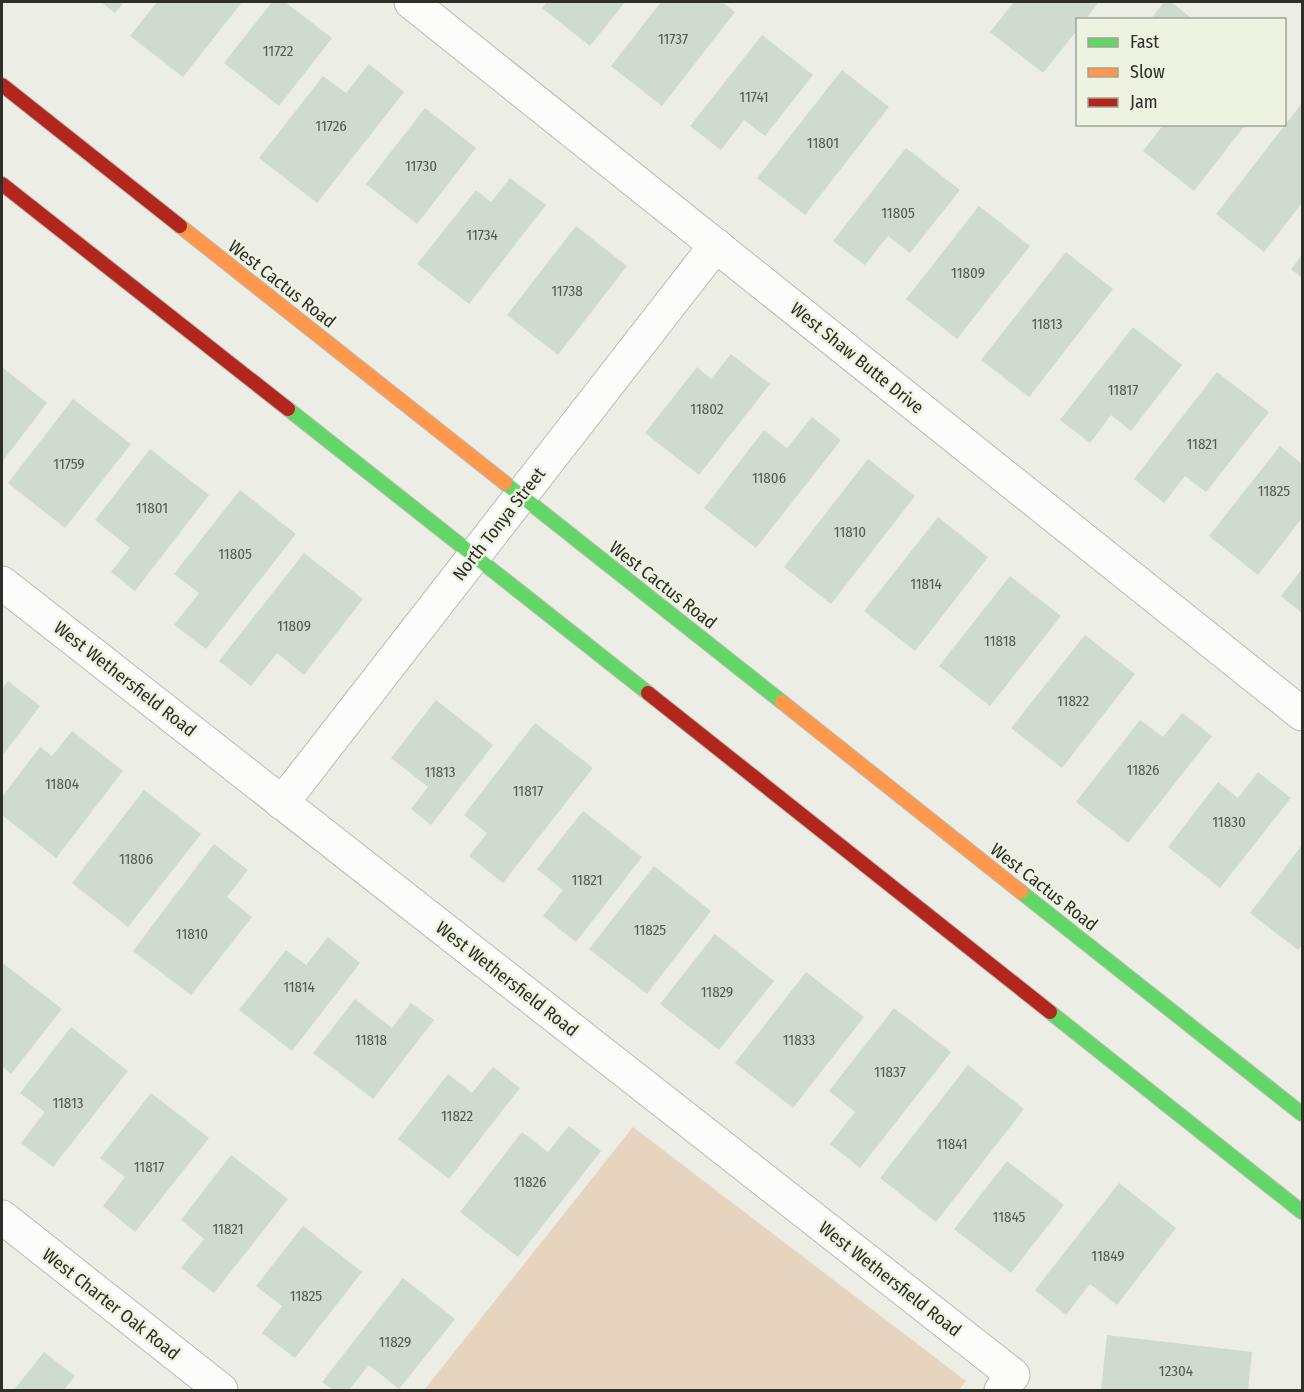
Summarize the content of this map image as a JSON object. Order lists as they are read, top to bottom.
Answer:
{
  "streets": {
    "street": [
      "West Cactus Road",
      "West Shaw Butte Drive",
      "North Tonya Street",
      "West Wethersfield Road",
      "West Charter Oak Road"
    ]
  },
  "crossings": [
    ["West Cactus Road", "North Tonya Street"],
    ["West Shaw Butte Drive", "North Tonya Street"],
    ["North Tonya Street", "West Wethersfield Road"]
  ],
  "house_numbers": [
    "11737",
    "11722",
    "11741",
    "11726",
    "11801",
    "11730",
    "11805",
    "11734",
    "11809",
    "11738",
    "11813",
    "11817",
    "11802",
    "11821",
    "11759",
    "11806",
    "11825",
    "11801",
    "11810",
    "11805",
    "11814",
    "11809",
    "11818",
    "11822",
    "11826",
    "11813",
    "11804",
    "11817",
    "11830",
    "11806",
    "11821",
    "11825",
    "11810",
    "11814",
    "11829",
    "11818",
    "11833",
    "11837",
    "11813",
    "11822",
    "11841",
    "11817",
    "11826",
    "11845",
    "11821",
    "11849",
    "11825",
    "11829",
    "12304"
  ],
  "legend": ["Fast", "Slow", "Jam"]
}
